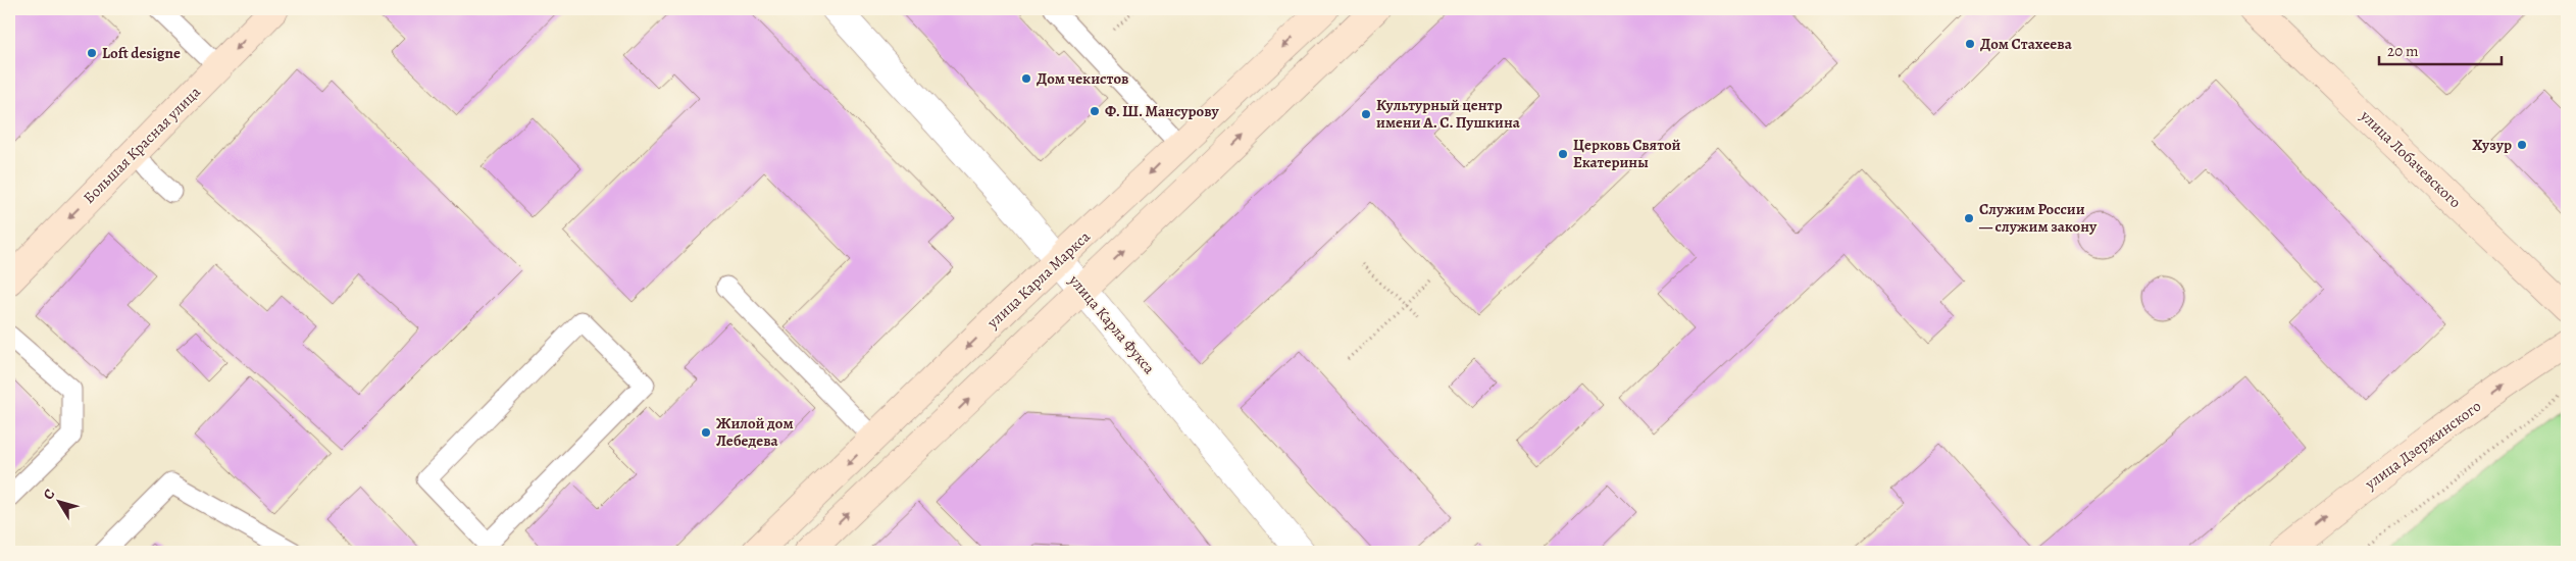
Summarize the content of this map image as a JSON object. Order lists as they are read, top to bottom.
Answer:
{
  "streets": {
    "main road": [
      "Большая Красная улица",
      "улица Лобачевского",
      "улица Карла Маркса",
      "улица Дзержинского"
    ],
    "street": ["улица Карла Фукса"]
  },
  "crossings": [
    ["улица Карла Маркса", "улица Карла Фукса"]
  ],
  "one_way": ["Большая Красная улица", "улица Дзержинского"],
  "places": [
    "Дом Стахеева",
    "Loft designe",
    "Дом чекистов",
    "Ф. Ш. Мансурову",
    "Культурный центр имени А. С. Пушкина",
    "Хузур",
    "Церковь Святой Екатерины",
    "Служим России — служим закону",
    "Жилой дом Лебедева"
  ],
  "scale_bar": "20 m",
  "north": "top left"
}
